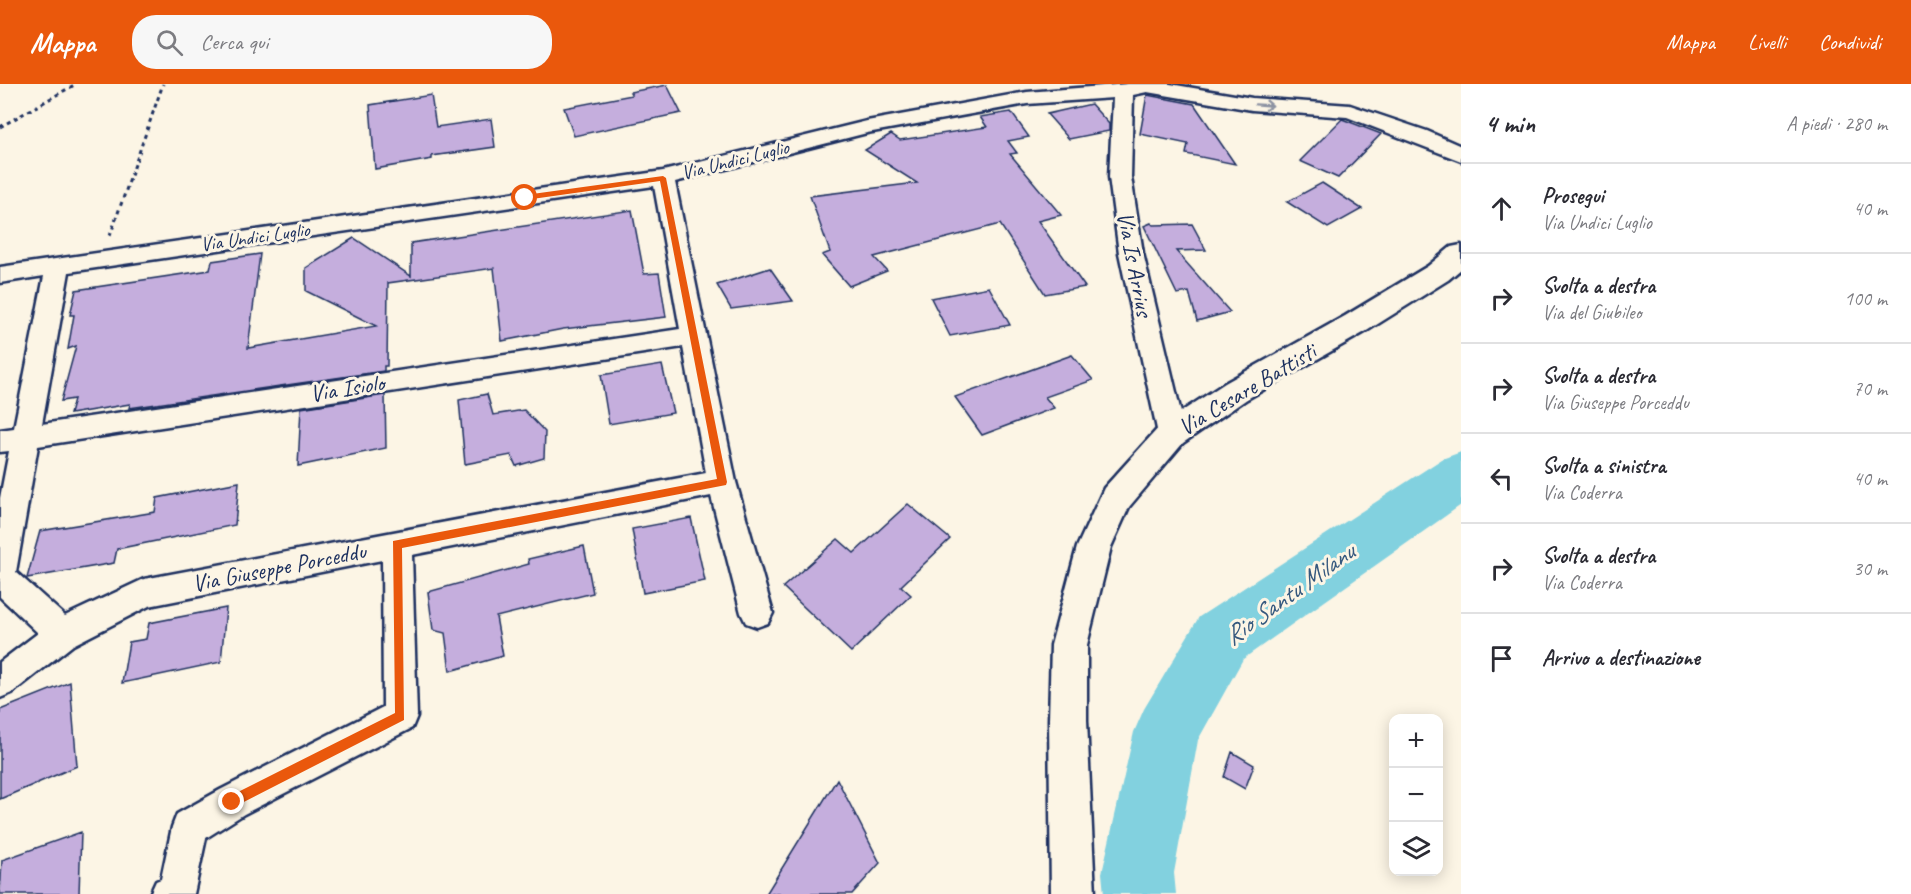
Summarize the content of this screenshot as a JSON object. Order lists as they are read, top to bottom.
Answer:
{
  "streets": {
    "main road": ["Via Cesare Battisti"],
    "street": [
      "Via Undici Luglio",
      "Via Is Arrius",
      "Via Isiolo",
      "Via Giuseppe Porceddu"
    ]
  },
  "crossings": [
    ["Via Undici Luglio", "Via Is Arrius"],
    ["Via Is Arrius", "Via Cesare Battisti"]
  ],
  "water": ["Rio Santu Milanu"],
  "page": {
    "header": "Mappa",
    "search": "Cerca qui",
    "nav": ["Mappa", "Livelli", "Condividi"],
    "heading": ["4 min", "A piedi · 280 m"],
    "list": [
      ["Prosegui", "Via Undici Luglio", "40 m"],
      ["Svolta a destra", "Via del Giubileo", "100 m"],
      ["Svolta a destra", "Via Giuseppe Porceddu", "70 m"],
      ["Svolta a sinistra", "Via Coderra", "40 m"],
      ["Svolta a destra", "Via Coderra", "30 m"],
      "Arrivo a destinazione"
    ],
    "map_buttons": ["+", "−"]
  }
}
